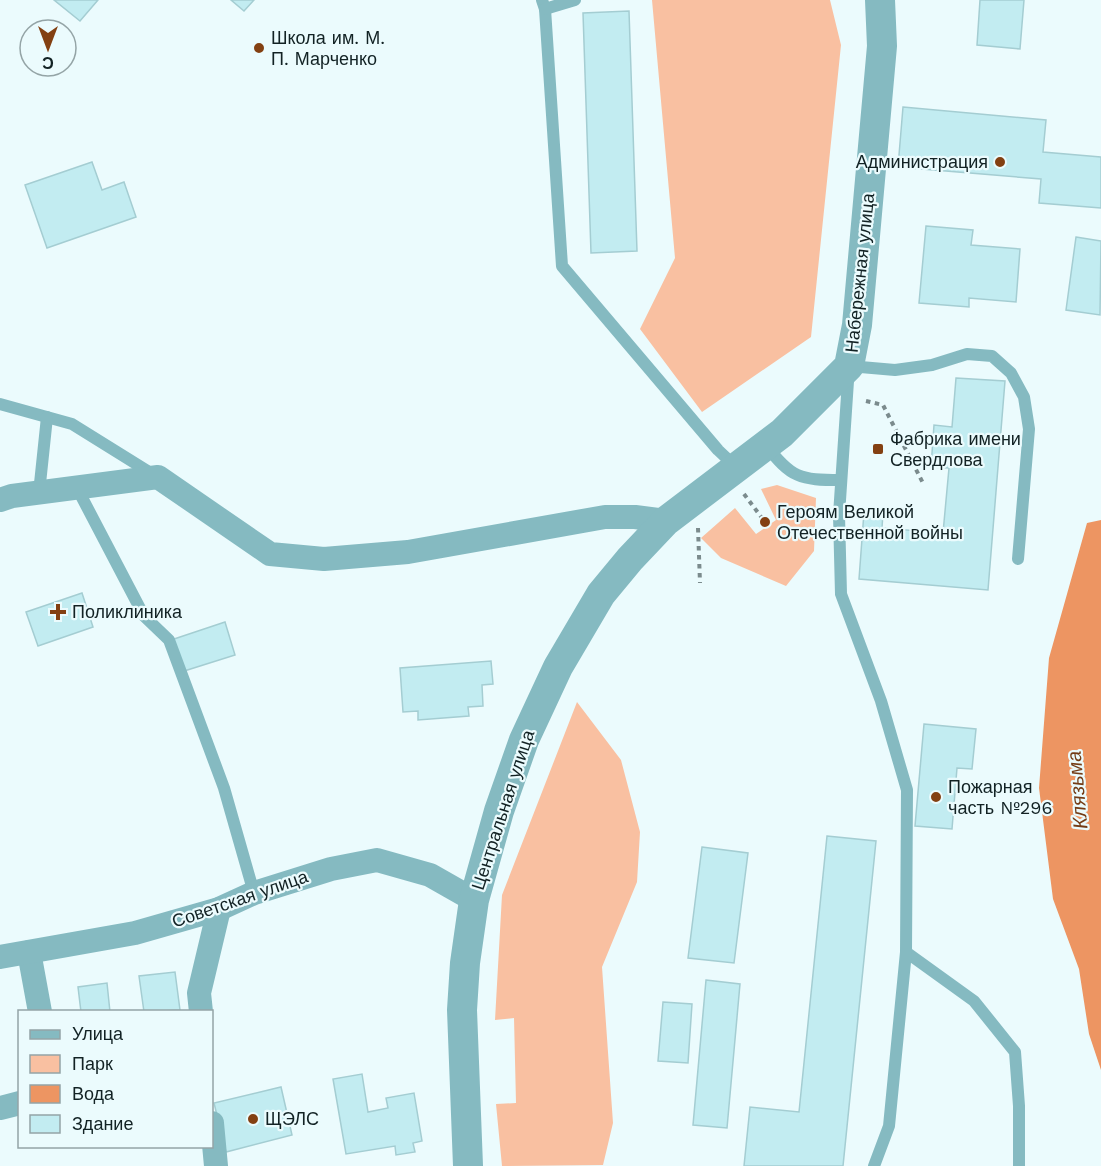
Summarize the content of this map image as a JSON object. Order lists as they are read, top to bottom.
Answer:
{
  "streets": {
    "street": ["Набережная улица", "Центральная улица", "Советская улица"]
  },
  "crossings": [
    ["Набережная улица", "Центральная улица"],
    ["Центральная улица", "Советская улица"]
  ],
  "water": ["Клязьма"],
  "places": {
    "other": [
      "Школа им. М. П. Марченко",
      "Администрация",
      "Героям Великой Отечественной войны",
      "Пожарная часть №296",
      "ЩЭЛС"
    ],
    "transit": ["Фабрика имени Свердлова"],
    "health": ["Поликлиника"]
  },
  "legend": [
    "Улица",
    "Парк",
    "Вода",
    "Здание"
  ],
  "north": "bottom"
}
